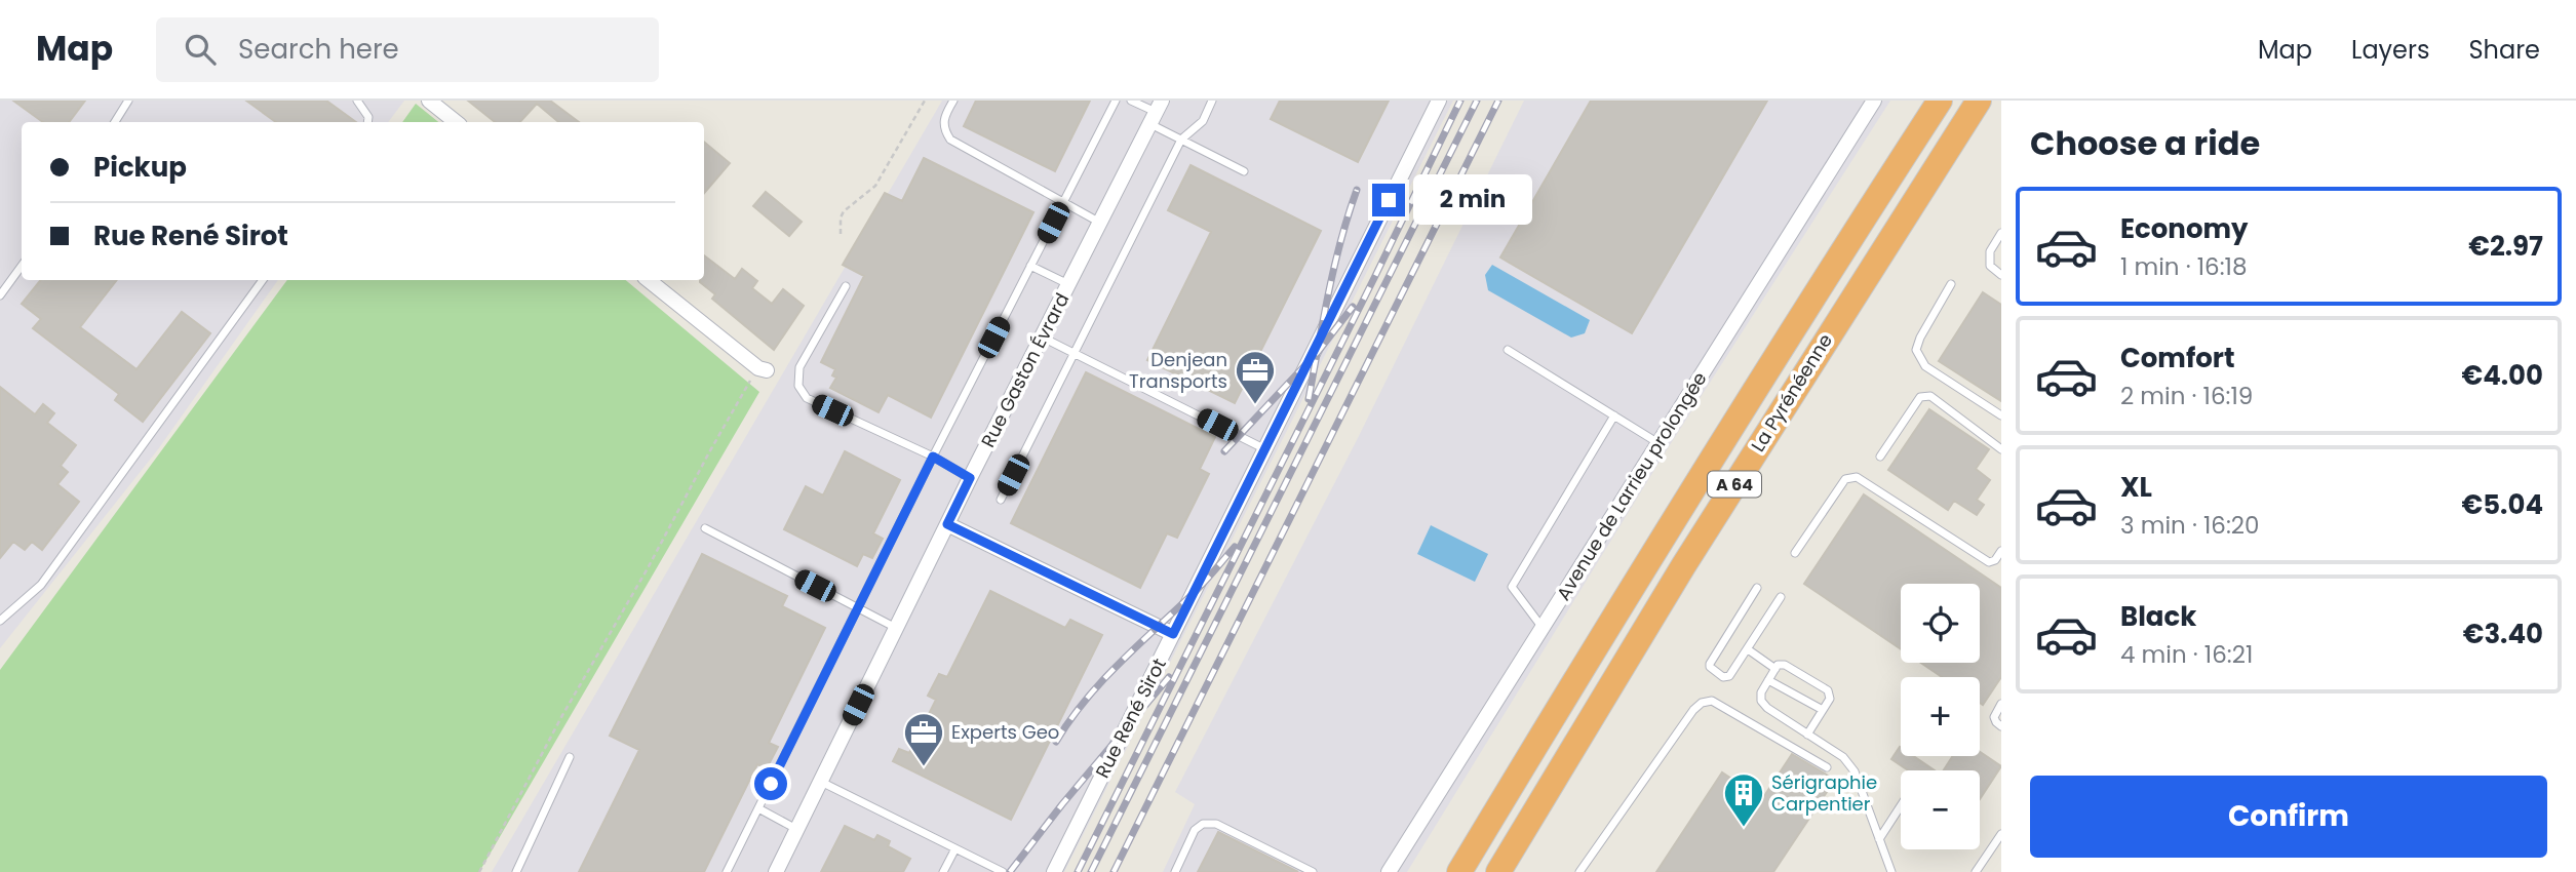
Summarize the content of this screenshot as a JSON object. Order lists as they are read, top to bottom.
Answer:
{
  "streets": {
    "highway": ["La Pyrénéenne", "A 64"],
    "street": ["Rue Gaston Évrard", "Avenue de Larrieu prolongée", "Rue René Sirot"]
  },
  "places": {
    "office": ["Denjean Transports", "Experts Geo"],
    "building": ["Sérigraphie Carpentier"]
  },
  "page": {
    "header": "Map",
    "search": "Search here",
    "nav": ["Map", "Layers", "Share"],
    "heading": "Choose a ride",
    "banner": ["Pickup", "Rue René Sirot"],
    "bubble": "2 min",
    "list": [
      {
        "name": "Economy",
        "note": "1 min · 16:18",
        "value": "€2.97"
      },
      {
        "name": "Comfort",
        "note": "2 min · 16:19",
        "value": "€4.00"
      },
      {
        "name": "XL",
        "note": "3 min · 16:20",
        "value": "€5.04"
      },
      {
        "name": "Black",
        "note": "4 min · 16:21",
        "value": "€3.40"
      }
    ],
    "map_buttons": ["+", "−"],
    "buttons": "Confirm"
  }
}
